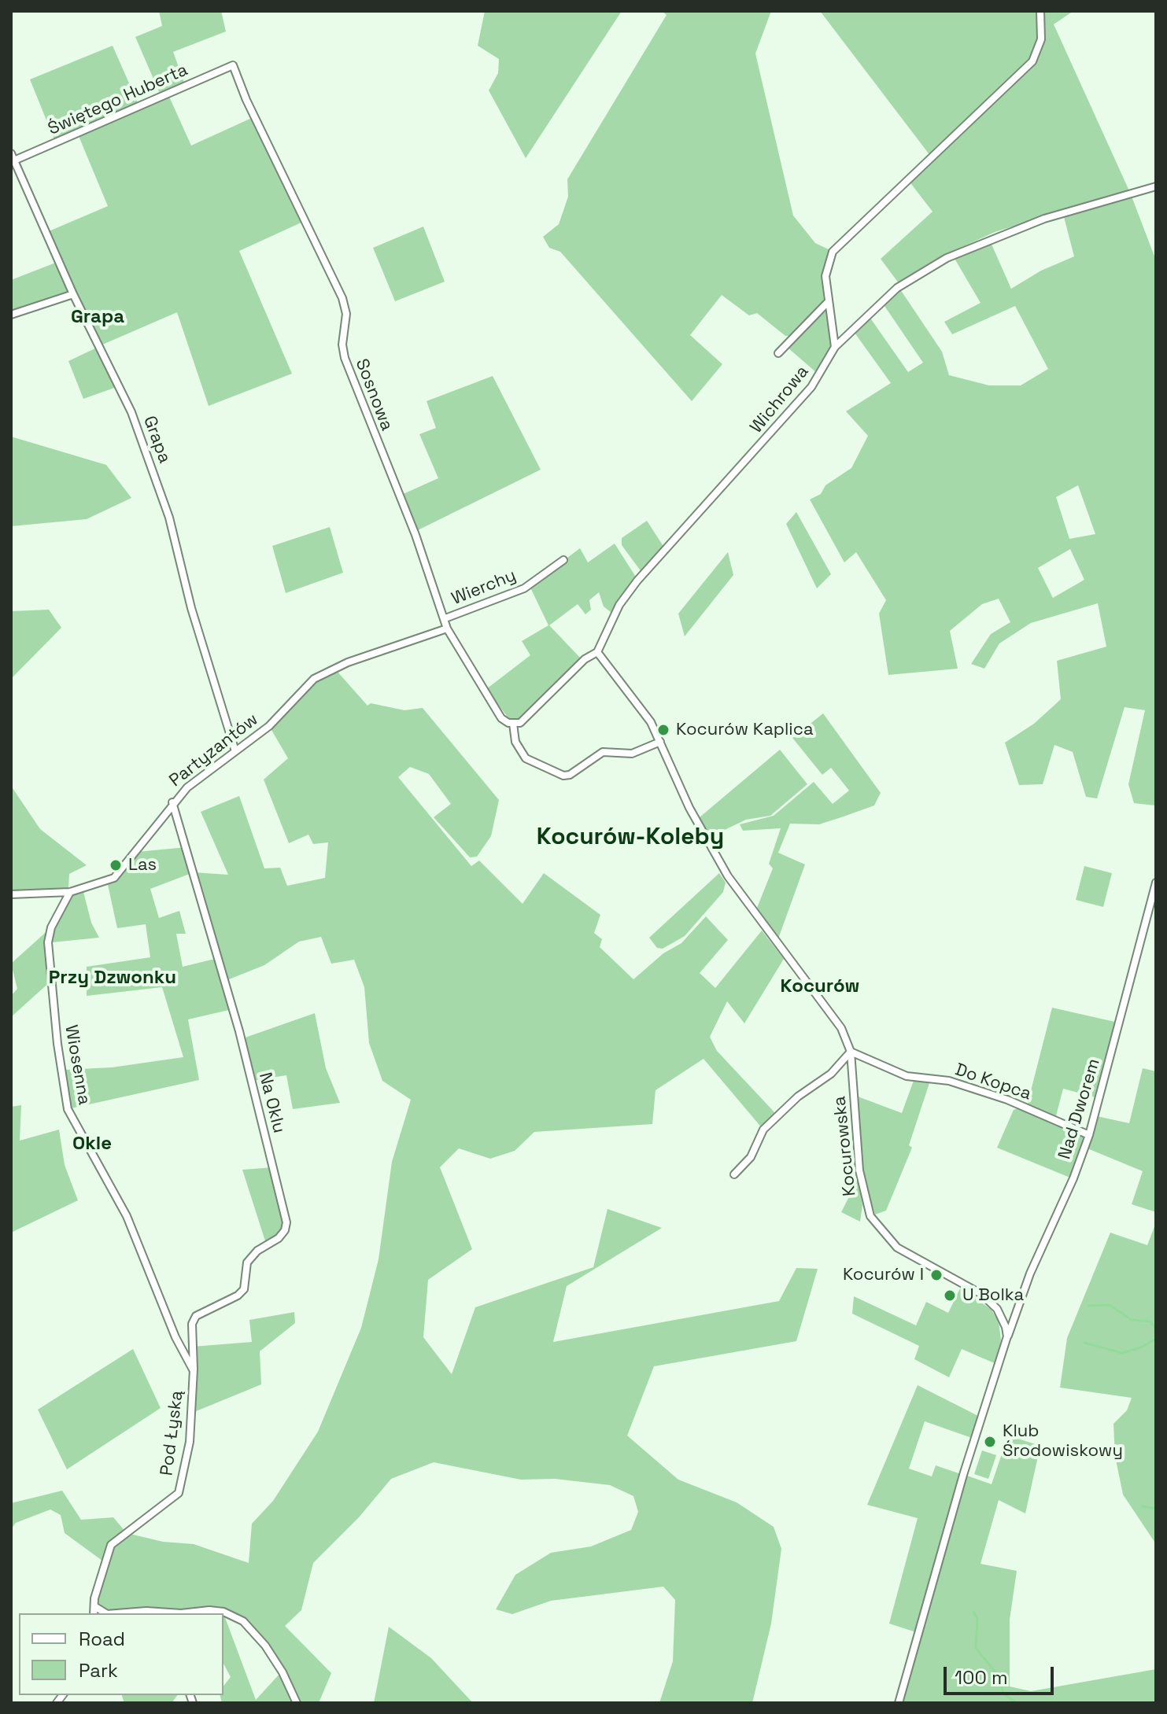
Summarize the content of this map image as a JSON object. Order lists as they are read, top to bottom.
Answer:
{
  "streets": {
    "street": [
      "Świętego Huberta",
      "Sosnowa",
      "Wichrowa",
      "Grapa",
      "Wierchy",
      "Partyzantów",
      "Wiosenna",
      "Do Kopca",
      "Na Oklu",
      "Nad Dworem",
      "Kocurowska",
      "Pod Łyską"
    ]
  },
  "crossings": [
    ["Świętego Huberta", "Sosnowa"],
    ["Świętego Huberta", "Grapa"],
    ["Sosnowa", "Wichrowa"],
    ["Sosnowa", "Wierchy"],
    ["Sosnowa", "Partyzantów"],
    ["Wichrowa", "Kocurowska"],
    ["Grapa", "Partyzantów"],
    ["Partyzantów", "Wiosenna"],
    ["Partyzantów", "Na Oklu"],
    ["Wiosenna", "Na Oklu"],
    ["Wiosenna", "Pod Łyską"],
    ["Do Kopca", "Nad Dworem"],
    ["Do Kopca", "Kocurowska"],
    ["Na Oklu", "Pod Łyską"],
    ["Nad Dworem", "Kocurowska"]
  ],
  "districts": [
    "Grapa",
    "Kocurów-Koleby",
    "Przy Dzwonku",
    "Kocurów",
    "Okle"
  ],
  "places": [
    "Kocurów Kaplica",
    "Las",
    "Kocurów I",
    "U Bolka",
    "Klub Środowiskowy"
  ],
  "legend": ["Road", "Park"],
  "scale_bar": "100 m"
}
